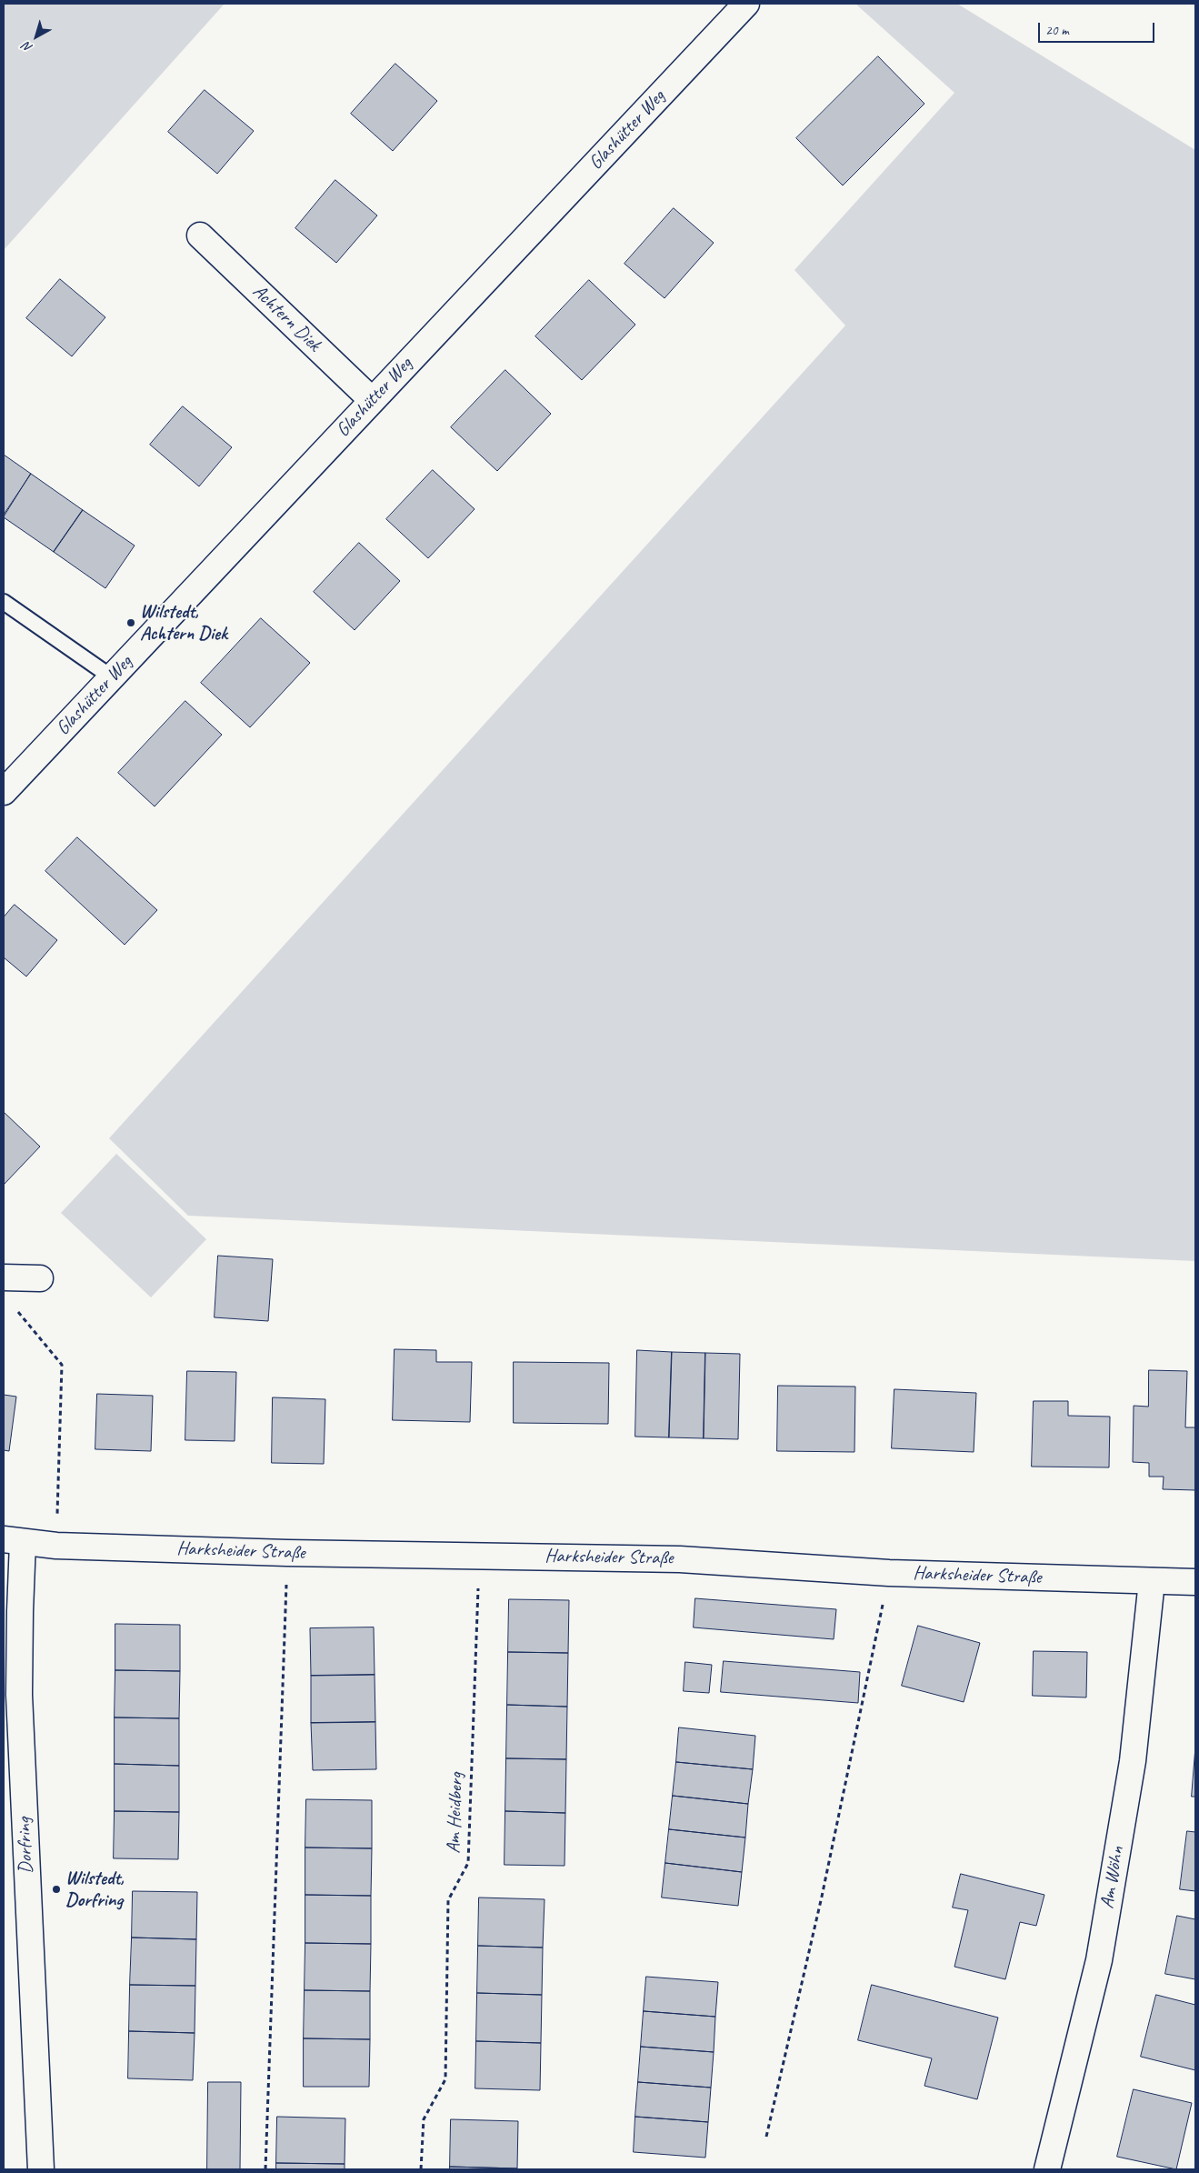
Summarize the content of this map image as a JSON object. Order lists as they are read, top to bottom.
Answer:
{
  "streets": {
    "street": [
      "Glashütter Weg",
      "Achtern Diek",
      "Harksheider Straße",
      "Dorfring",
      "Am Wöhn"
    ],
    "path": ["Am Heidberg"]
  },
  "crossings": [
    ["Glashütter Weg", "Achtern Diek"],
    ["Harksheider Straße", "Am Heidberg"],
    ["Harksheider Straße", "Dorfring"],
    ["Harksheider Straße", "Am Wöhn"]
  ],
  "places": ["Wilstedt, Achtern Diek", "Wilstedt, Dorfring"],
  "scale_bar": "20 m",
  "north": "bottom left"
}
